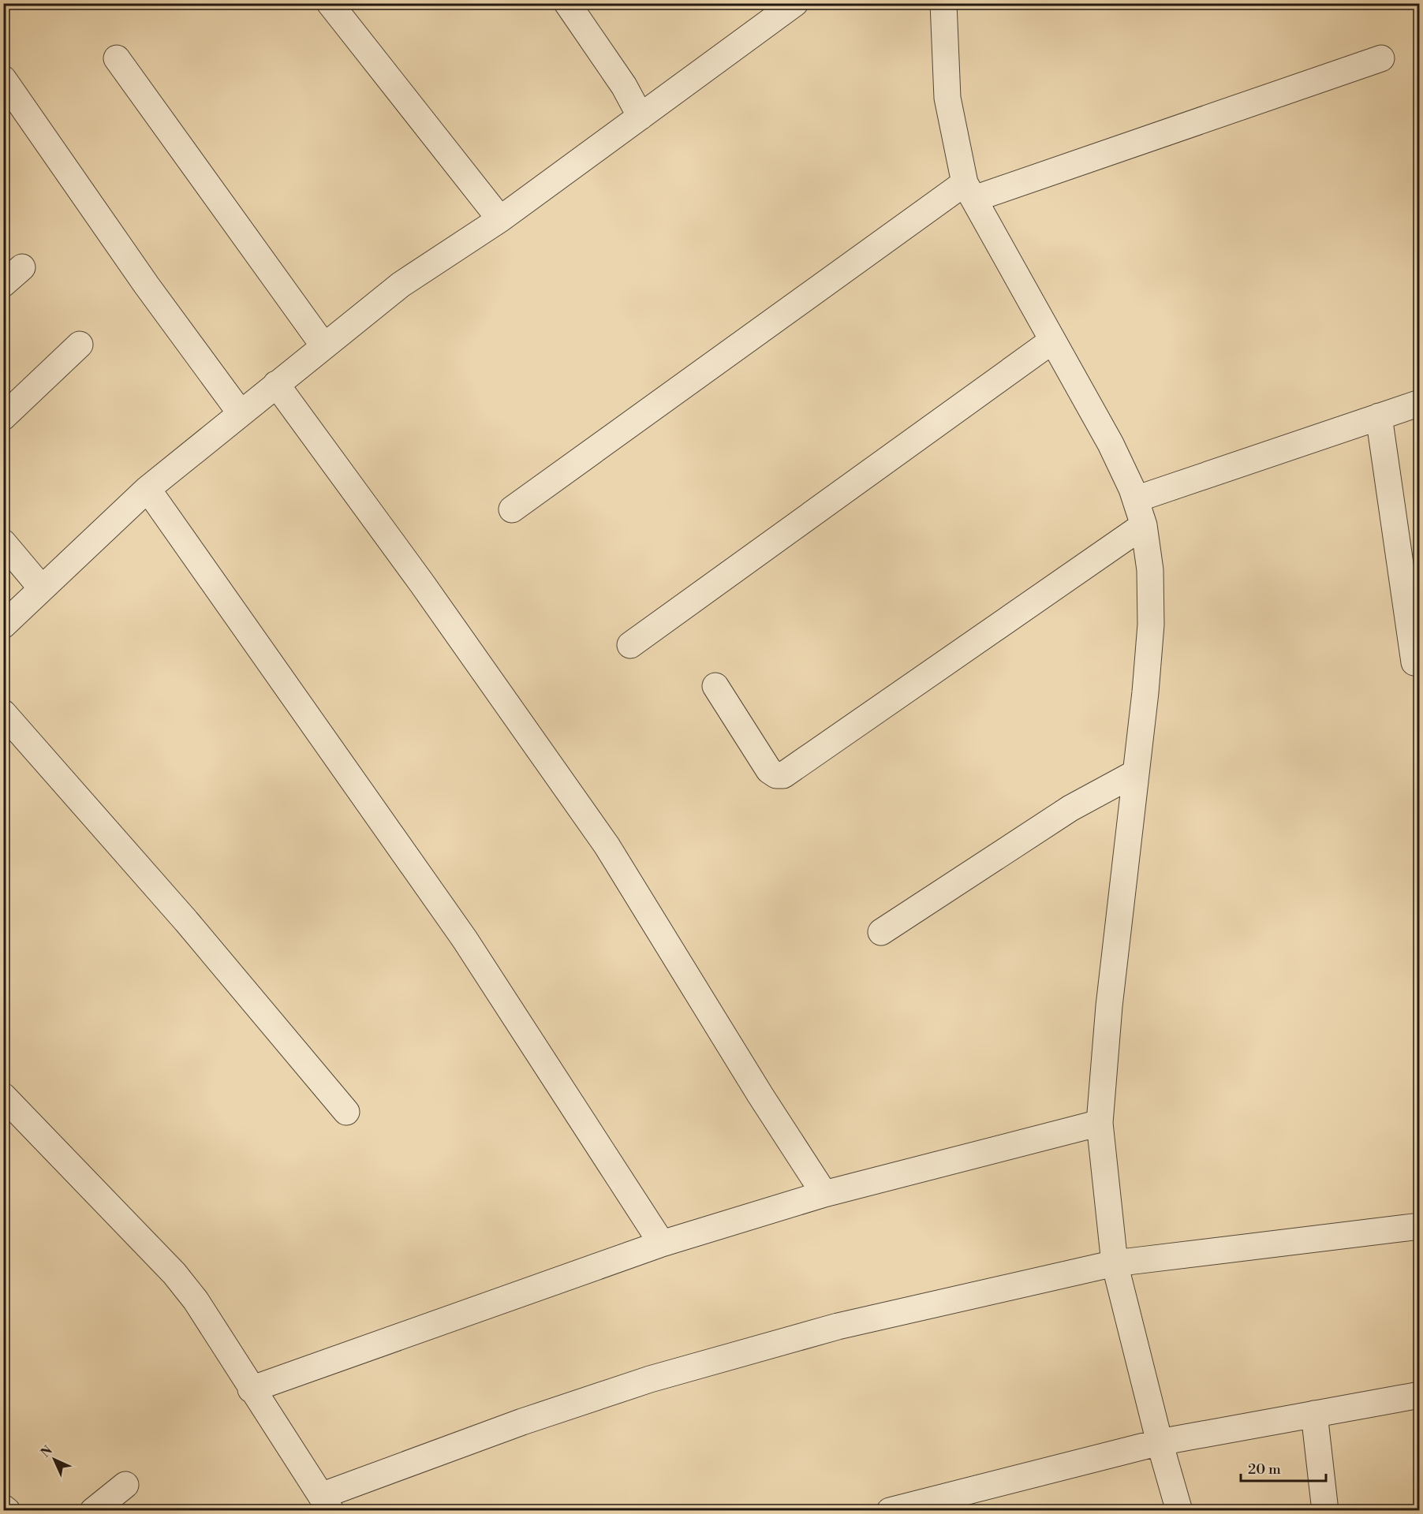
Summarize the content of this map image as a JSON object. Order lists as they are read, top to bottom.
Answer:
{
  "scale_bar": "20 m",
  "north": "top left"
}
